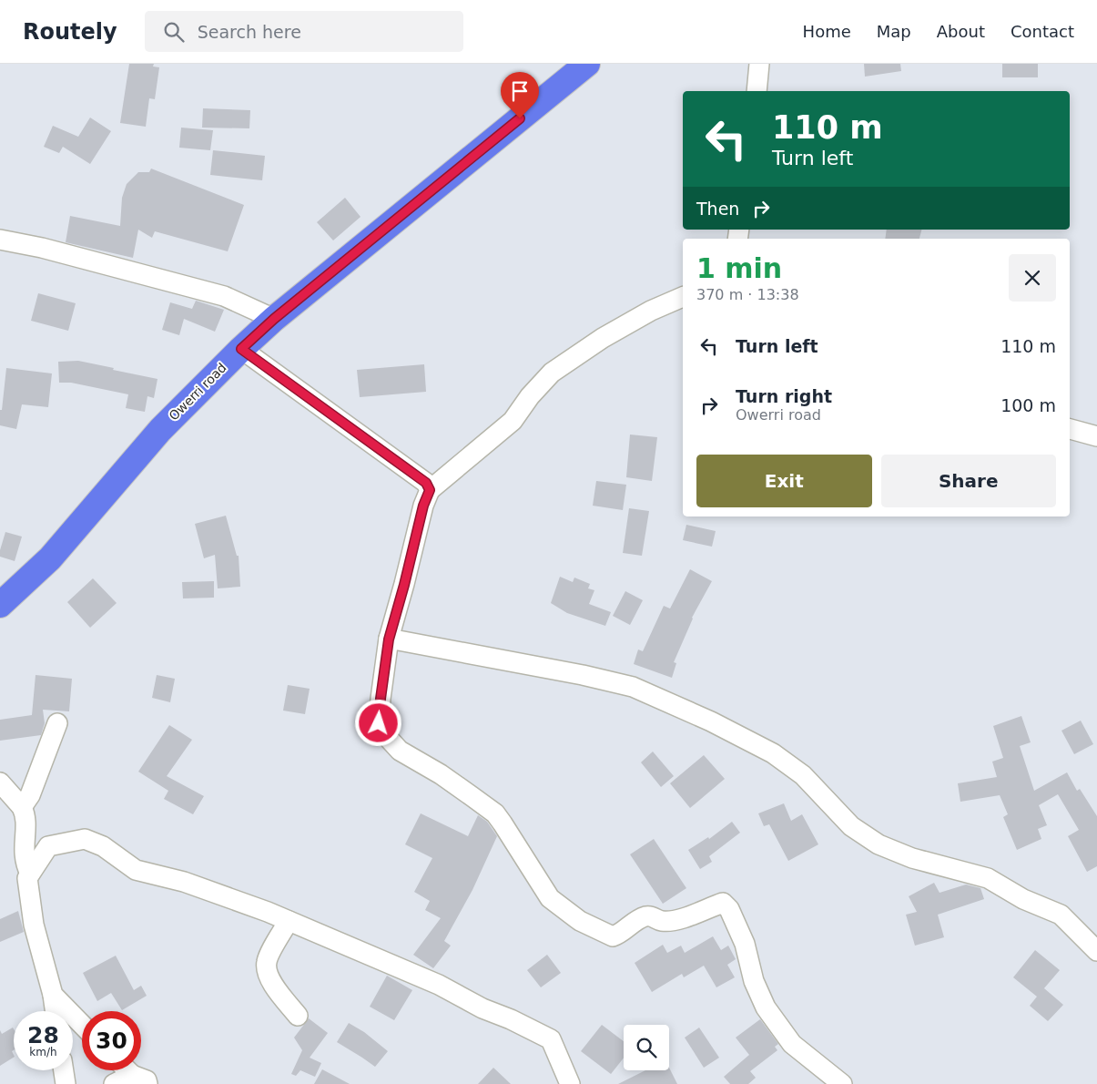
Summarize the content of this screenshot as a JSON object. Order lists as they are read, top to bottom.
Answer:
{
  "streets": {
    "main road": ["Owerri road"]
  },
  "page": {
    "header": "Routely",
    "search": "Search here",
    "nav": [
      "Home",
      "Map",
      "About",
      "Contact"
    ],
    "turn": ["110 m", "Turn left"],
    "then": "Then",
    "heading": ["1 min", "370 m · 13:38"],
    "list": [
      {
        "name": "Turn left",
        "value": "110 m"
      },
      {
        "name": "Turn right",
        "note": "Owerri road",
        "value": "100 m"
      }
    ],
    "buttons": ["Exit", "Share"],
    "speed": "28 km/h",
    "limit": "30"
  }
}
